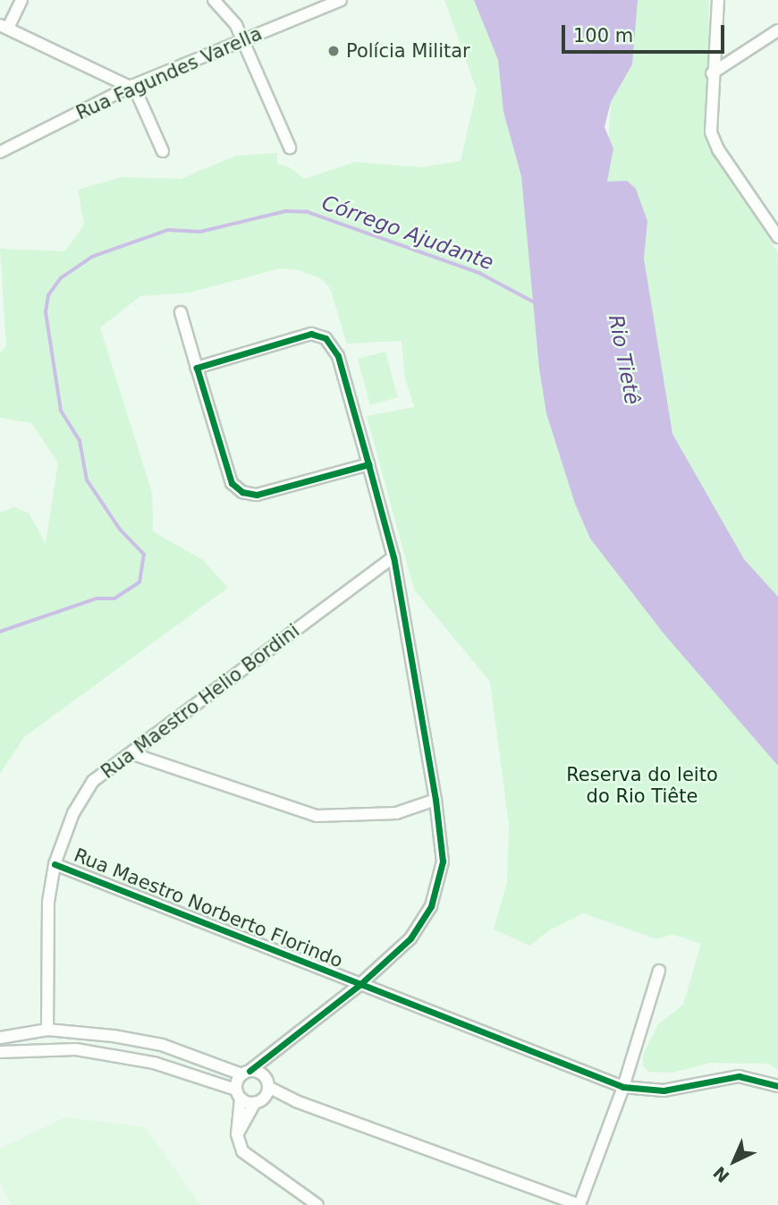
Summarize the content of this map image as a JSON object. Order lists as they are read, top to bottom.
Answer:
{
  "streets": {
    "street": ["Rua Fagundes Varella", "Rua Maestro Helio Bordini", "Rua Maestro Norberto Florindo"]
  },
  "crossings": [
    ["Rua Maestro Helio Bordini", "Rua Maestro Norberto Florindo"]
  ],
  "water": ["Córrego Ajudante", "Rio Tietê"],
  "parks": ["Reserva do leito do Rio Tiête"],
  "places": ["Polícia Militar"],
  "scale_bar": "100 m",
  "north": "bottom left"
}
